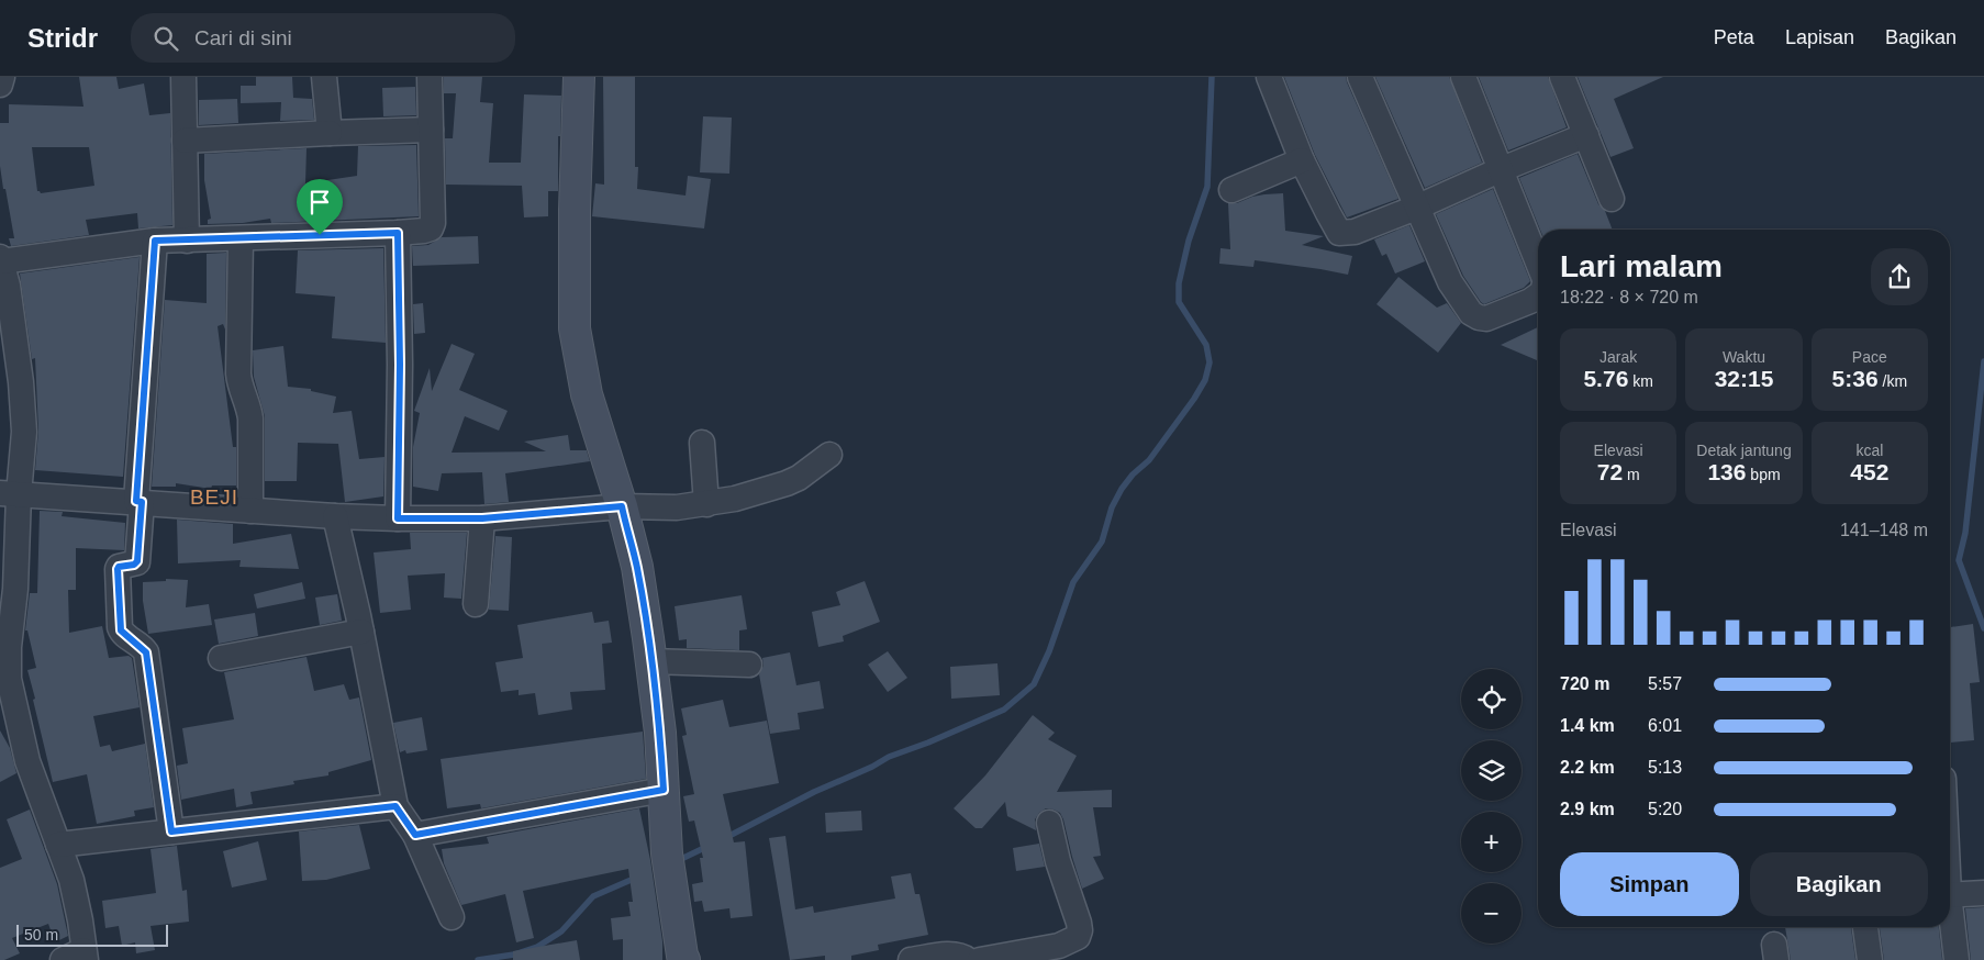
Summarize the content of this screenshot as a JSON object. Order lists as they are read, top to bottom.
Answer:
{
  "districts": ["BEJI"],
  "scale_bar": "50 m",
  "page": {
    "header": "Stridr",
    "search": "Cari di sini",
    "nav": ["Peta", "Lapisan", "Bagikan"],
    "heading": ["Lari malam", "18:22 · 8 × 720 m"],
    "stats": [
      ["Jarak", "5.76 km"],
      ["Waktu", "32:15"],
      ["Pace", "5:36 /km"],
      ["Elevasi", "72 m"],
      ["Detak jantung", "136 bpm"],
      ["kcal", "452"]
    ],
    "chart": ["Elevasi", "141–148 m"],
    "list": [
      {
        "name": "720 m",
        "note": "5:57"
      },
      {
        "name": "1.4 km",
        "note": "6:01"
      },
      {
        "name": "2.2 km",
        "note": "5:13"
      },
      {
        "name": "2.9 km",
        "note": "5:20"
      }
    ],
    "map_buttons": ["+", "−"],
    "buttons": ["Simpan", "Bagikan"],
    "scale": "50 m"
  }
}
